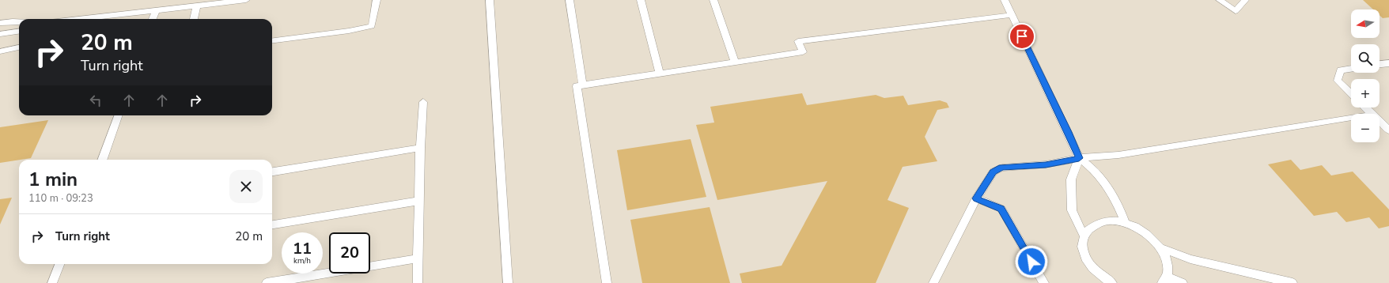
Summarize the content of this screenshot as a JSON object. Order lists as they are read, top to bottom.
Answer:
{
  "north": "left",
  "page": {
    "map_buttons": ["+", "−"],
    "turn": ["20 m", "Turn right"],
    "heading": ["1 min", "110 m · 09:23"],
    "list": [
      {
        "name": "Turn right",
        "value": "20 m"
      }
    ],
    "speed": "11 km/h",
    "limit": "20"
  }
}
